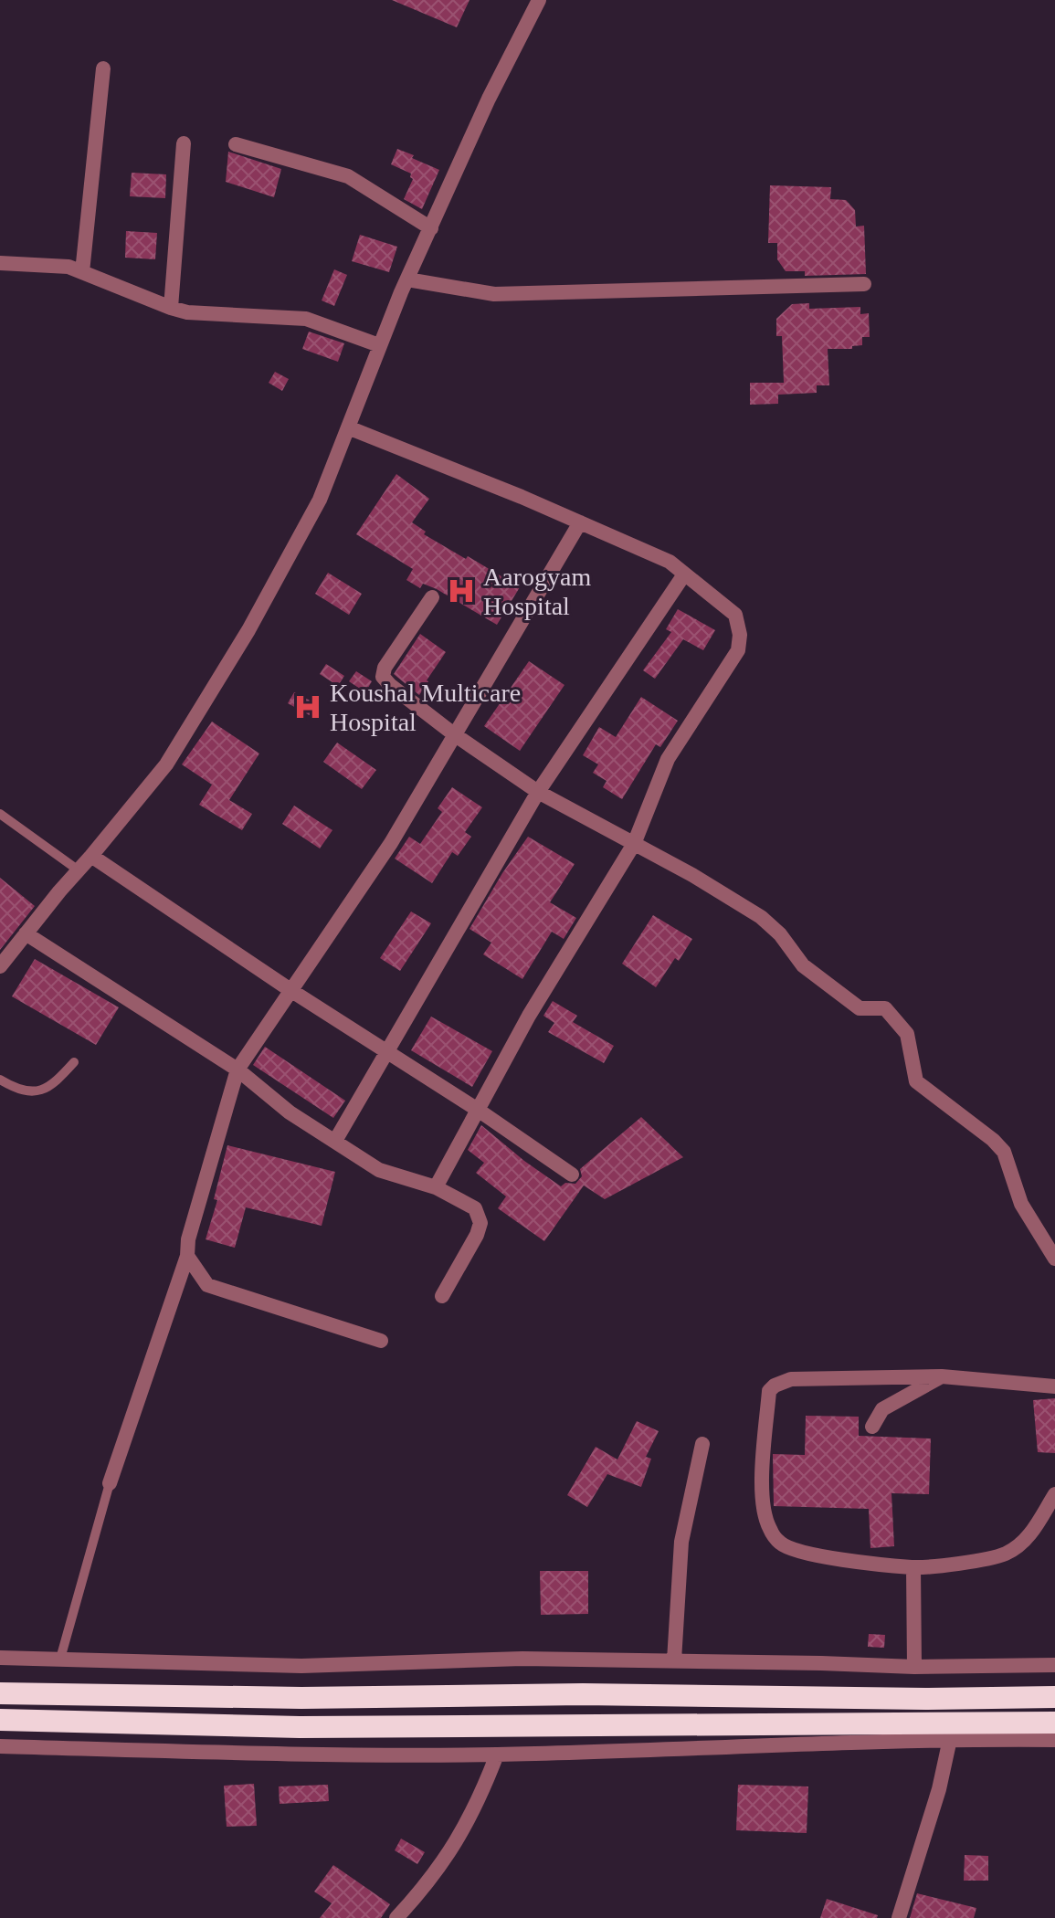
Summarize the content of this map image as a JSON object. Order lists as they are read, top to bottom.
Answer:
{
  "places": {
    "hospital": ["Aarogyam Hospital", "Koushal Multicare Hospital"]
  }
}
